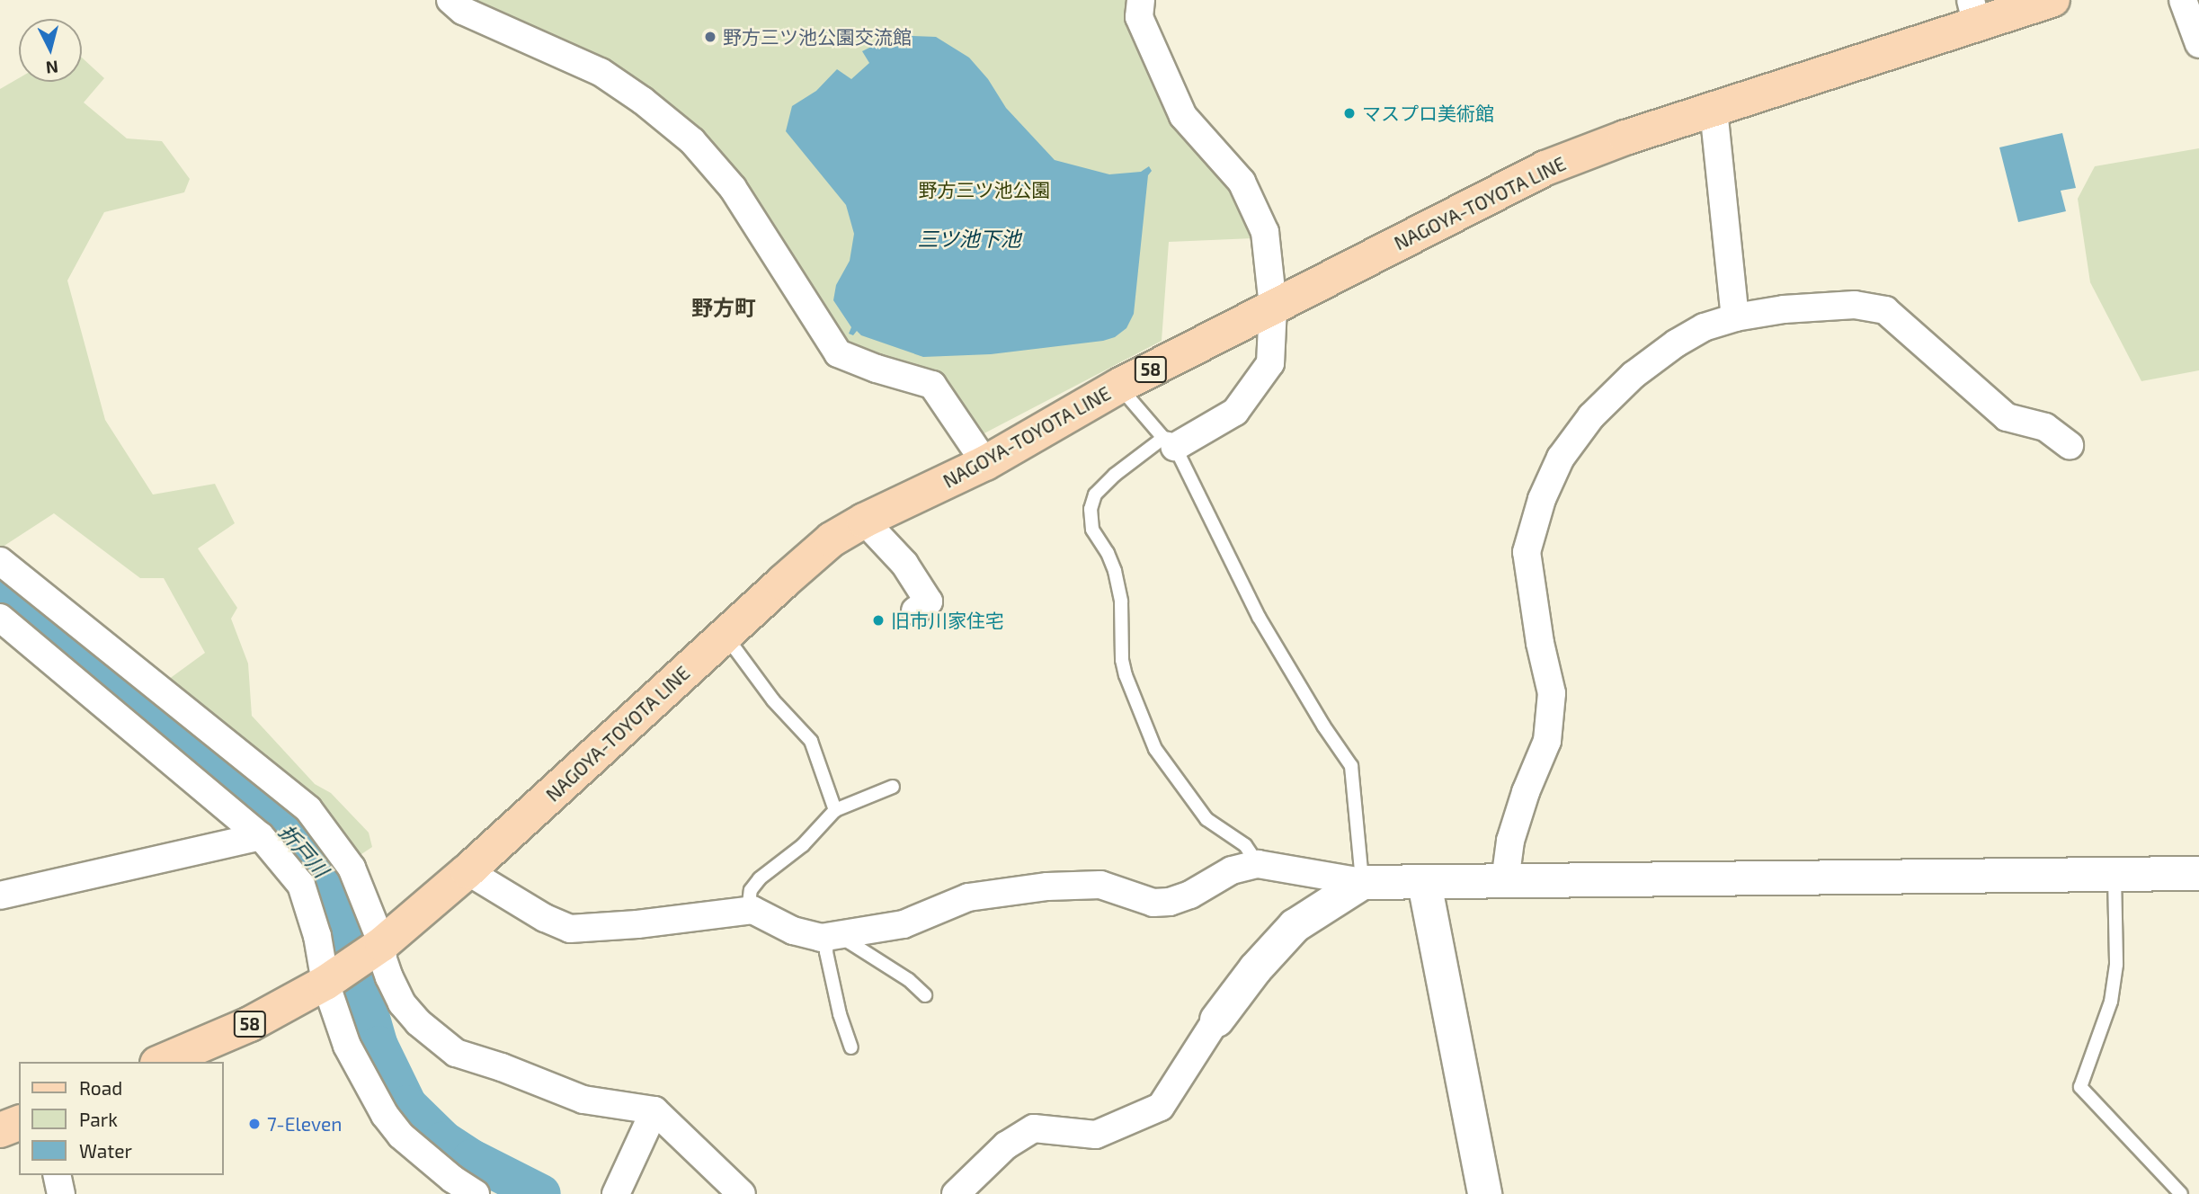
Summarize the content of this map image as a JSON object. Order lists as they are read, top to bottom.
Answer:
{
  "streets": {
    "main road": ["NAGOYA-TOYOTA LINE", "58"]
  },
  "districts": ["野方町"],
  "water": ["三ツ池下池", "折戸川"],
  "parks": ["野方三ツ池公園"],
  "places": [
    "野方三ツ池公園交流館",
    "マスプロ美術館",
    "旧市川家住宅",
    "7-Eleven"
  ],
  "legend": ["Road", "Park", "Water"],
  "north": "bottom"
}
